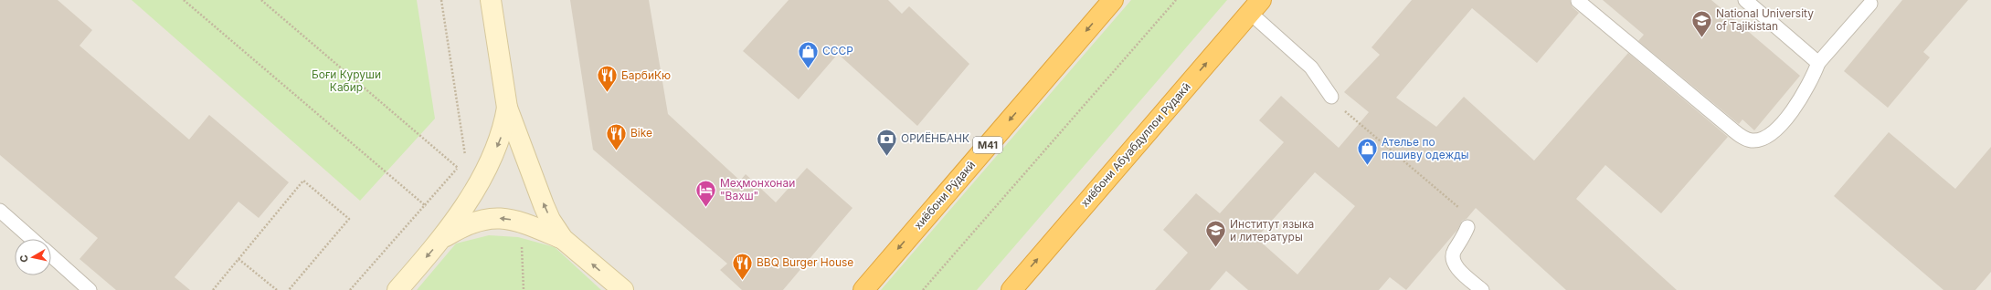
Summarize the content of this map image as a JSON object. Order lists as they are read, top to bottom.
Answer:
{
  "streets": {
    "highway": ["M41", "хиёбони Абуабдуллои Рӯдакӣ", "хиёбони Рӯдакӣ"]
  },
  "one_way": ["хиёбони Абуабдуллои Рӯдакӣ", "хиёбони Рӯдакӣ"],
  "parks": ["Боғи Куруши Кабир"],
  "places": {
    "school or university": ["National University of Tajikistan", "Институт языка и литературы"],
    "shop": ["СССР", "Ателье по пошиву одежды"],
    "restaurant": ["БарбиКю", "Bike", "BBQ Burger House"],
    "bank": ["ОРИЁНБАНК"],
    "hotel": ["Меҳмонхонаи \"Вахш\""]
  },
  "north": "left"
}
